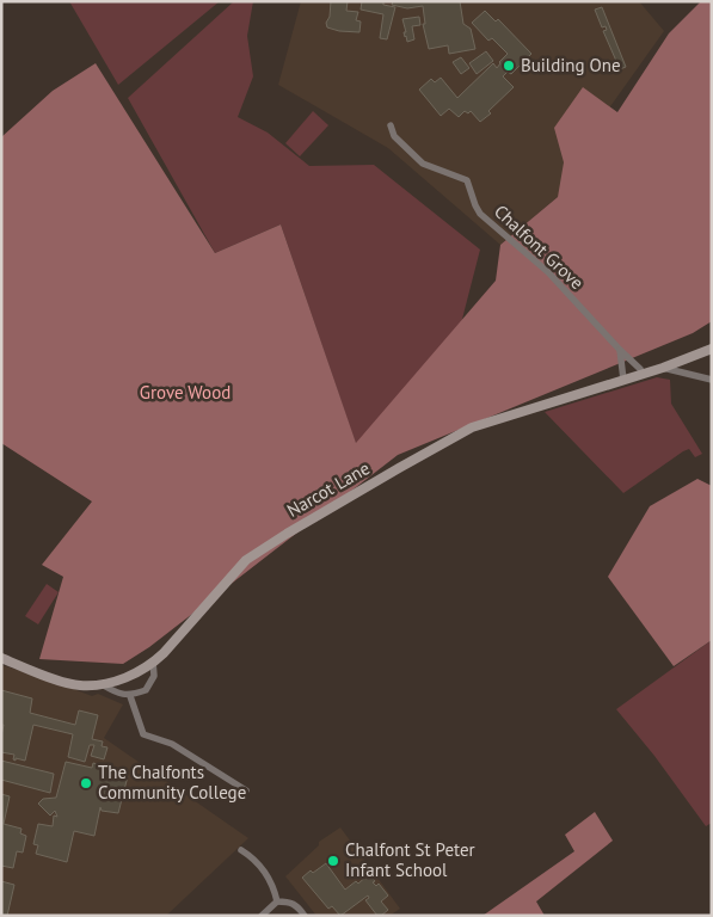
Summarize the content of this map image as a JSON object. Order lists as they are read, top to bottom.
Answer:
{
  "streets": {
    "street": ["Chalfont Grove", "Narcot Lane"]
  },
  "crossings": [
    ["Chalfont Grove", "Narcot Lane"]
  ],
  "parks": ["Grove Wood"],
  "places": ["Building One", "The Chalfonts Community College", "Chalfont St Peter Infant School"]
}
